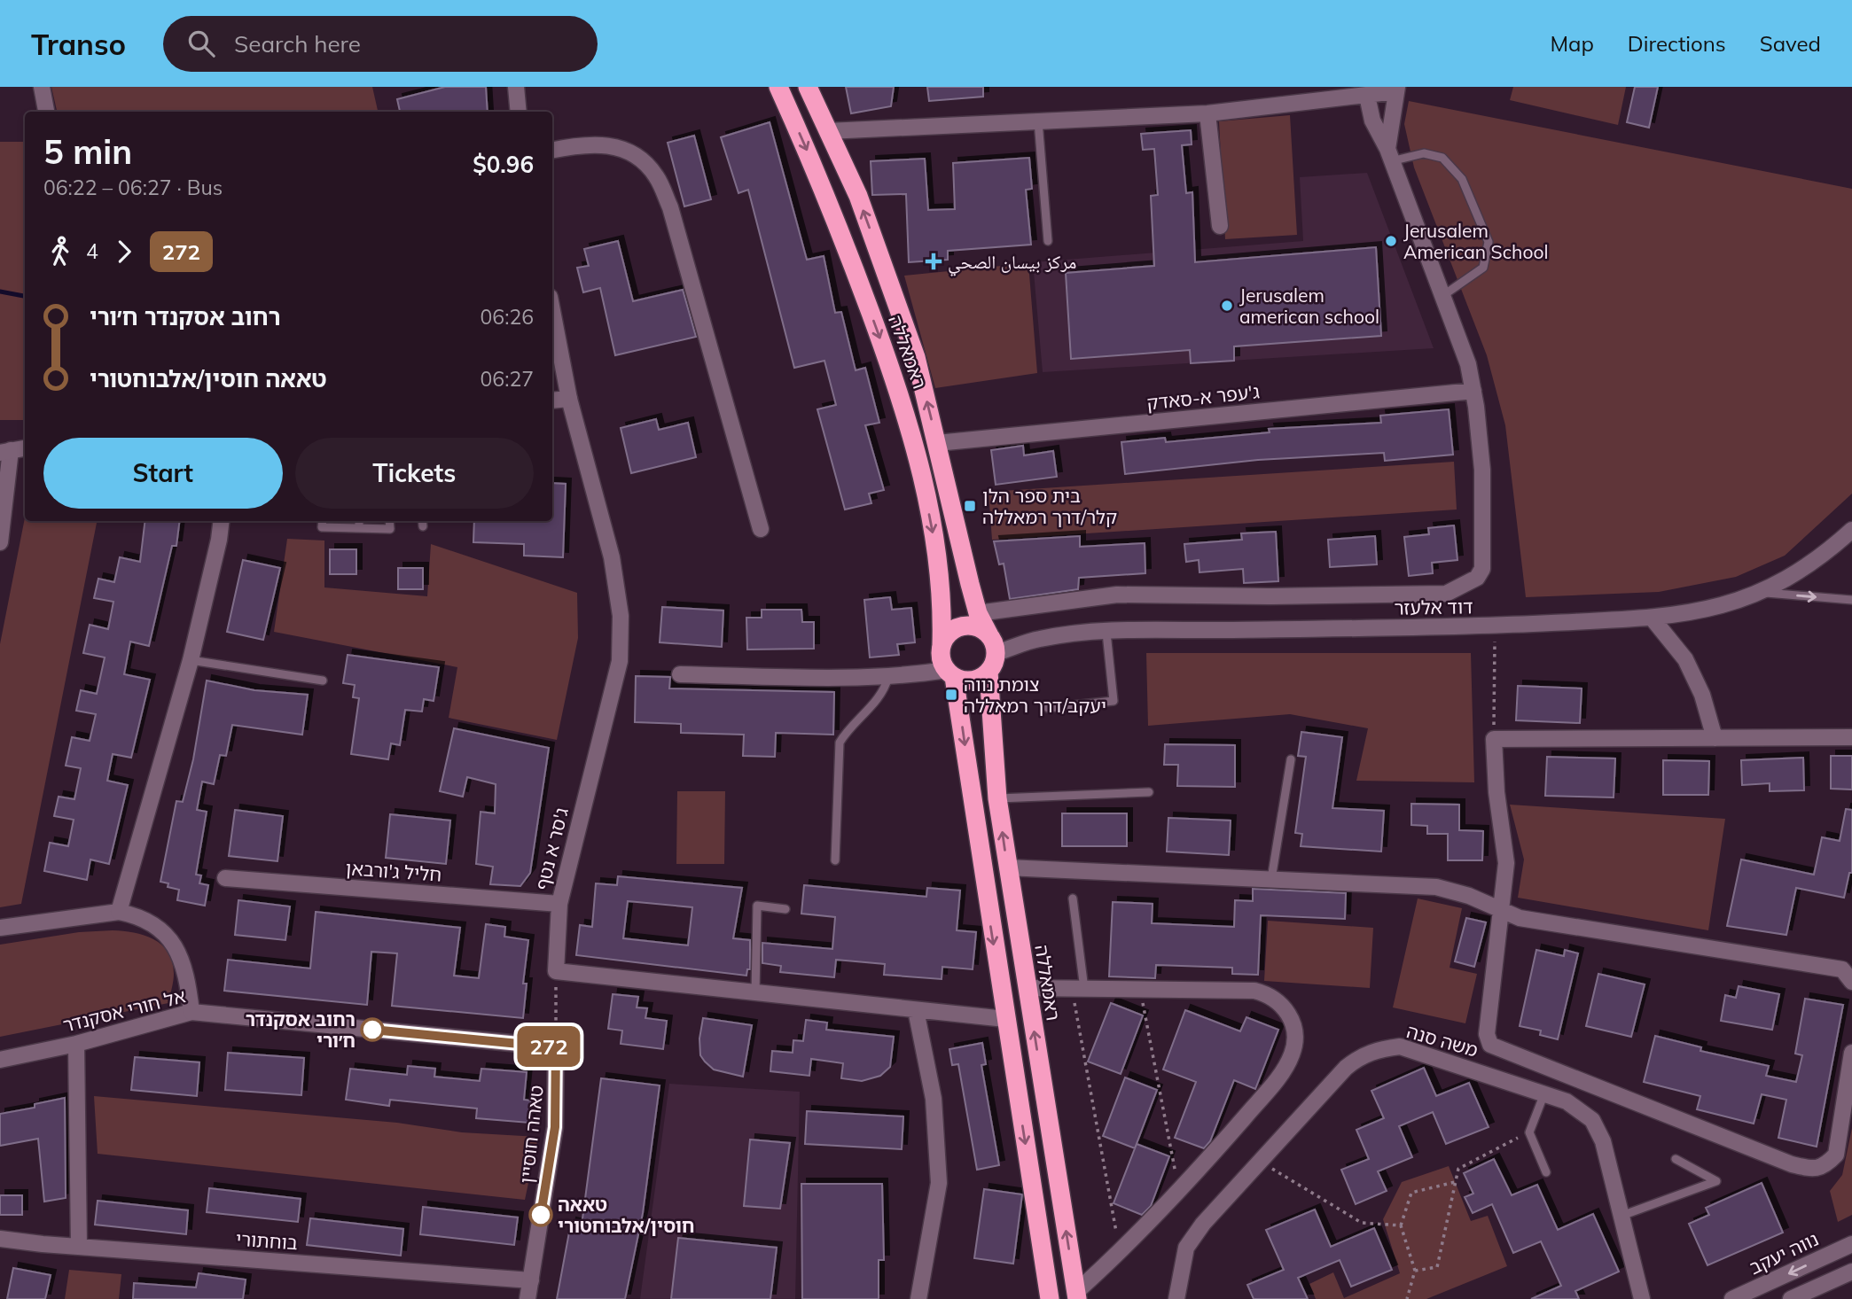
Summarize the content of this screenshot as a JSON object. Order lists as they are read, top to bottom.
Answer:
{
  "streets": {
    "highway": ["ראמאללה"],
    "street": [
      "ג'עפר א-סאדק",
      "דוד אלעזר",
      "ג'סר א נטף",
      "חליל ג'ורבאן",
      "אל חורי אסקנדר",
      "משה סנה",
      "טאהה חוסיין",
      "בוחתורי",
      "נווה יעקב"
    ]
  },
  "crossings": [
    ["ראמאללה", "ג'עפר א-סאדק"],
    ["ראמאללה", "דוד אלעזר"],
    ["ג'סר א נטף", "חליל ג'ורבאן"],
    ["אל חורי אסקנדר", "טאהה חוסיין"],
    ["טאהה חוסיין", "בוחתורי"]
  ],
  "places": {
    "other": [
      "Jerusalem American School",
      "Jerusalem american school",
      "רחוב אסקנדר ח׳ורי",
      "טאאה חוסין/אלבוחטורי"
    ],
    "health": ["مركز بيسان الصحي"],
    "transit": ["בית ספר הלן קלר/דרך רמאללה", "צומת נווה יעקב/דרך רמאללה"]
  },
  "lines": ["bus line 272"],
  "page": {
    "header": "Transo",
    "search": "Search here",
    "nav": ["Map", "Directions", "Saved"],
    "on_map": "272",
    "heading": ["5 min", "06:22 – 06:27 · Bus", "$0.96"],
    "legs": ["4", "272"],
    "list": [
      {
        "name": "רחוב אסקנדר ח׳ורי",
        "value": "06:26"
      },
      {
        "name": "טאאה חוסין/אלבוחטורי",
        "value": "06:27"
      }
    ],
    "buttons": ["Start", "Tickets"]
  }
}
